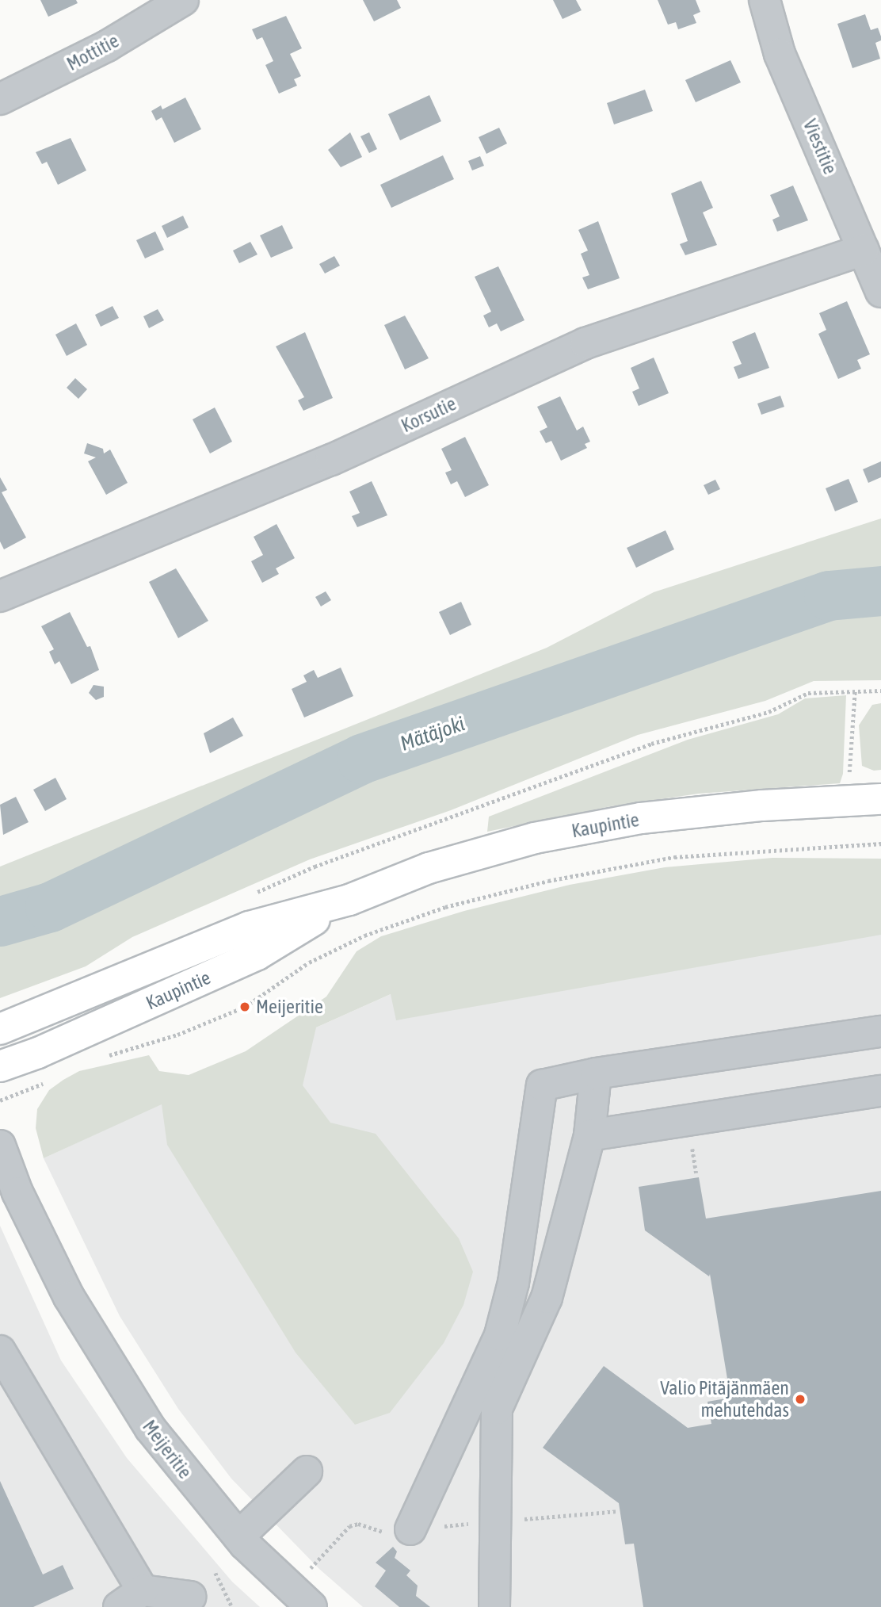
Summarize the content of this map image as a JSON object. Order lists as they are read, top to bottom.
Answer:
{
  "streets": {
    "main road": ["Kaupintie"],
    "street": [
      "Mottitie",
      "Viestitie",
      "Korsutie",
      "Meijeritie"
    ]
  },
  "crossings": [
    ["Viestitie", "Korsutie"]
  ],
  "water": ["Mätäjoki"],
  "places": ["Meijeritie", "Valio Pitäjänmäen mehutehdas"]
}
